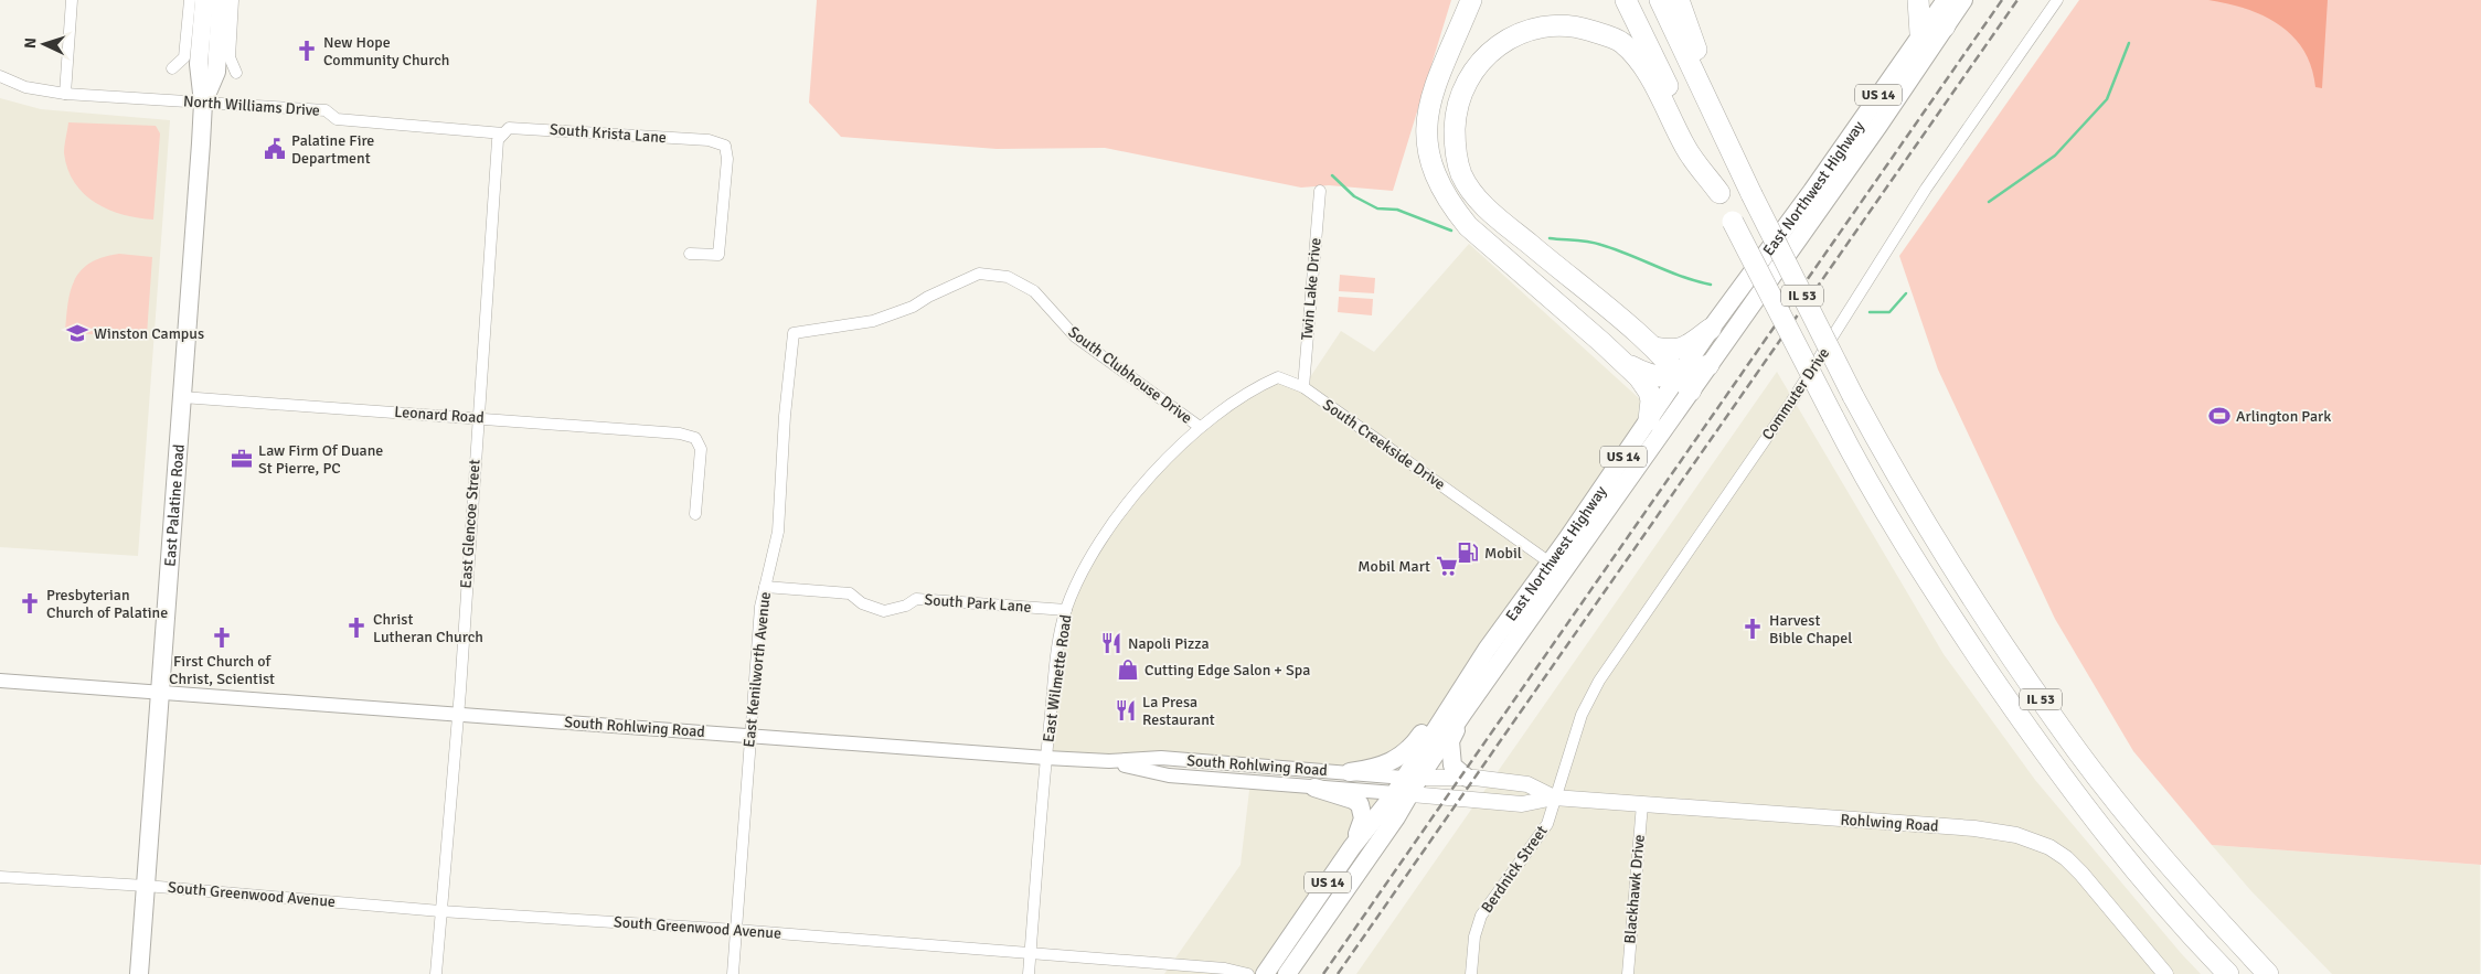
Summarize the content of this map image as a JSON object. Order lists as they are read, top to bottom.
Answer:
{
  "streets": {
    "highway": ["IL 53"],
    "main road": [
      "US 14",
      "East Northwest Highway",
      "East Palatine Road",
      "Rohlwing Road"
    ],
    "street": [
      "North Williams Drive",
      "South Krista Lane",
      "Twin Lake Drive",
      "South Clubhouse Drive",
      "Commuter Drive",
      "Leonard Road",
      "South Creekside Drive",
      "East Glencoe Street",
      "South Park Lane",
      "East Kenilworth Avenue",
      "East Wilmette Road",
      "South Rohlwing Road",
      "Berdnick Street",
      "Blackhawk Drive",
      "South Greenwood Avenue"
    ]
  },
  "crossings": [
    ["North Williams Drive", "South Krista Lane"],
    ["North Williams Drive", "East Palatine Road"],
    ["North Williams Drive", "East Glencoe Street"],
    ["South Krista Lane", "East Glencoe Street"],
    ["East Northwest Highway", "South Creekside Drive"],
    ["East Northwest Highway", "South Rohlwing Road"],
    ["East Northwest Highway", "Rohlwing Road"],
    ["Twin Lake Drive", "South Creekside Drive"],
    ["South Clubhouse Drive", "South Creekside Drive"],
    ["South Clubhouse Drive", "East Kenilworth Avenue"],
    ["South Clubhouse Drive", "East Wilmette Road"],
    ["Commuter Drive", "Rohlwing Road"],
    ["Commuter Drive", "Berdnick Street"],
    ["Leonard Road", "East Palatine Road"],
    ["Leonard Road", "East Glencoe Street"],
    ["South Creekside Drive", "East Wilmette Road"],
    ["East Palatine Road", "South Rohlwing Road"],
    ["East Palatine Road", "South Greenwood Avenue"],
    ["East Glencoe Street", "South Rohlwing Road"],
    ["East Glencoe Street", "South Greenwood Avenue"],
    ["South Park Lane", "East Kenilworth Avenue"],
    ["South Park Lane", "East Wilmette Road"],
    ["East Kenilworth Avenue", "South Rohlwing Road"],
    ["East Kenilworth Avenue", "South Greenwood Avenue"],
    ["East Wilmette Road", "South Rohlwing Road"],
    ["East Wilmette Road", "South Greenwood Avenue"],
    ["South Rohlwing Road", "Rohlwing Road"],
    ["Rohlwing Road", "Berdnick Street"],
    ["Rohlwing Road", "Blackhawk Drive"]
  ],
  "places": {
    "church": [
      "New Hope Community Church",
      "Presbyterian Church of Palatine",
      "Christ Lutheran Church",
      "Harvest Bible Chapel",
      "First Church of Christ, Scientist"
    ],
    "public building": ["Palatine Fire Department"],
    "school or university": ["Winston Campus"],
    "sports": ["Arlington Park"],
    "office": ["Law Firm Of Duane St Pierre, PC"],
    "fuel station": ["Mobil"],
    "supermarket": ["Mobil Mart"],
    "restaurant": ["Napoli Pizza", "La Presa Restaurant"],
    "shop": ["Cutting Edge Salon + Spa"]
  },
  "north": "left"
}
